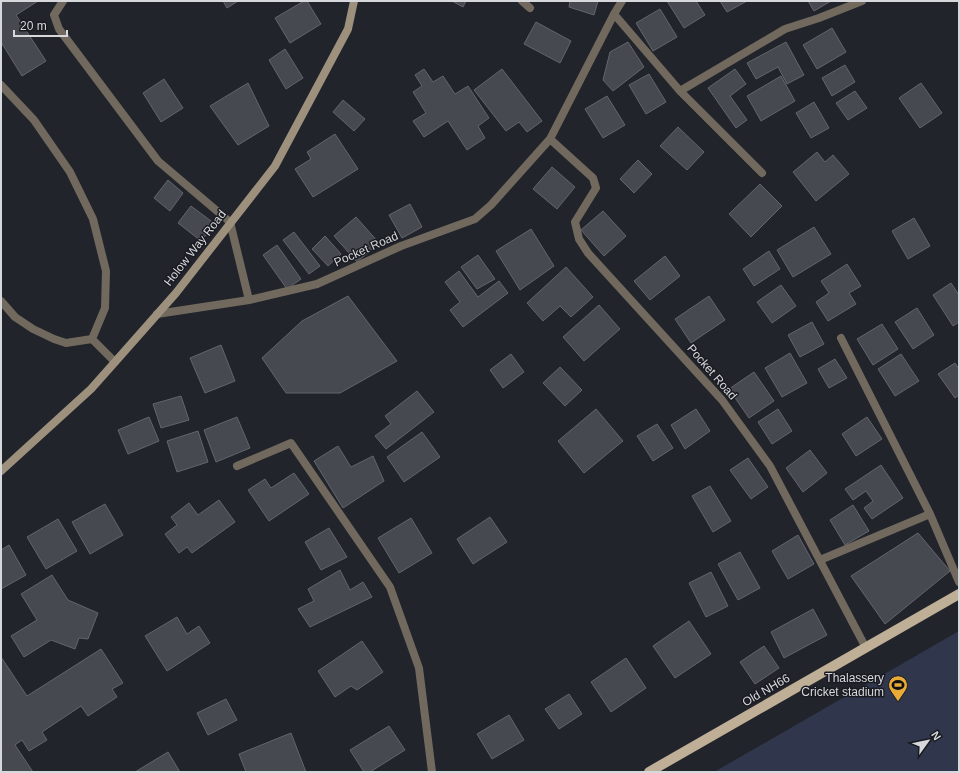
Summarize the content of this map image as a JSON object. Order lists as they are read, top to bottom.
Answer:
{
  "streets": {
    "main road": ["Old NH66"],
    "street": ["Holow Way Road", "Pocket Road"]
  },
  "crossings": [
    ["Holow Way Road", "Pocket Road"],
    ["Pocket Road", "Old NH66"]
  ],
  "places": {
    "sports": ["Thalassery Cricket stadium"]
  },
  "scale_bar": "20 m",
  "north": "top right"
}
